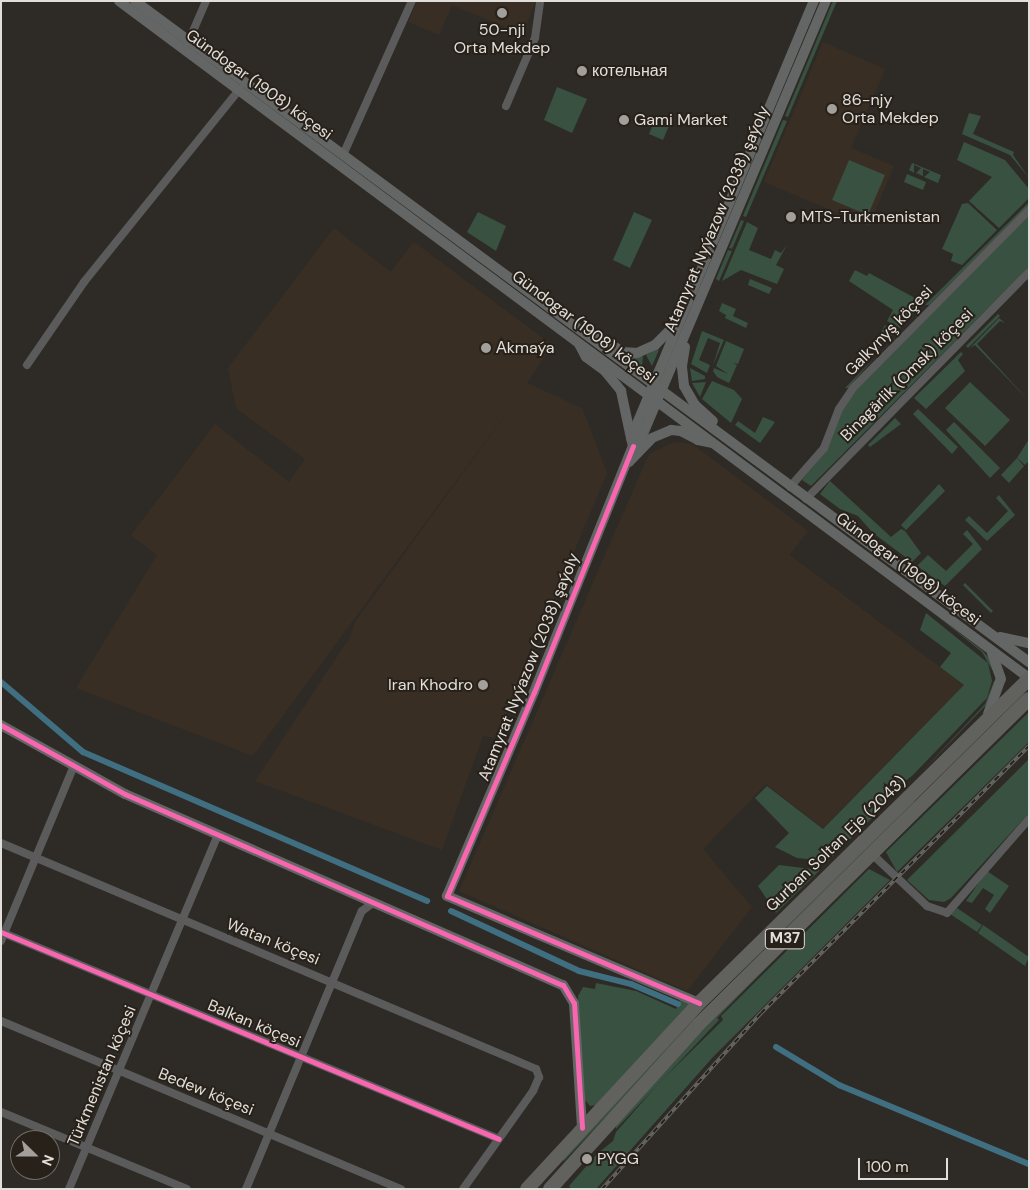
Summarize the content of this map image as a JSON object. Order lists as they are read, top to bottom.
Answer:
{
  "streets": {
    "highway": ["Gurban Soltan Eje (2043)", "M37"],
    "main road": ["Gündogar (1908) köçesi", "Atamyrat Nyýazow (2038) şaýoly"],
    "street": [
      "Galkynyş köçesi",
      "Binagärlik (Omsk) köçesi",
      "Watan köçesi",
      "Balkan köçesi",
      "Türkmenistan köçesi",
      "Bedew köçesi"
    ]
  },
  "crossings": [
    ["Gündogar (1908) köçesi", "Atamyrat Nyýazow (2038) şaýoly"],
    ["Gündogar (1908) köçesi", "Galkynyş köçesi"],
    ["Gündogar (1908) köçesi", "Binagärlik (Omsk) köçesi"],
    ["Gündogar (1908) köçesi", "Gurban Soltan Eje (2043)"],
    ["Atamyrat Nyýazow (2038) şaýoly", "Gurban Soltan Eje (2043)"],
    ["Watan köçesi", "Balkan köçesi"],
    ["Watan köçesi", "Türkmenistan köçesi"],
    ["Balkan köçesi", "Türkmenistan köçesi"],
    ["Türkmenistan köçesi", "Bedew köçesi"]
  ],
  "places": [
    "50-nji Orta Mekdep",
    "котельная",
    "86-njy Orta Mekdep",
    "Gami Market",
    "MTS-Turkmenistan",
    "Аkmaýa",
    "Iran Khodro",
    "PYGG"
  ],
  "scale_bar": "100 m",
  "north": "right"
}
